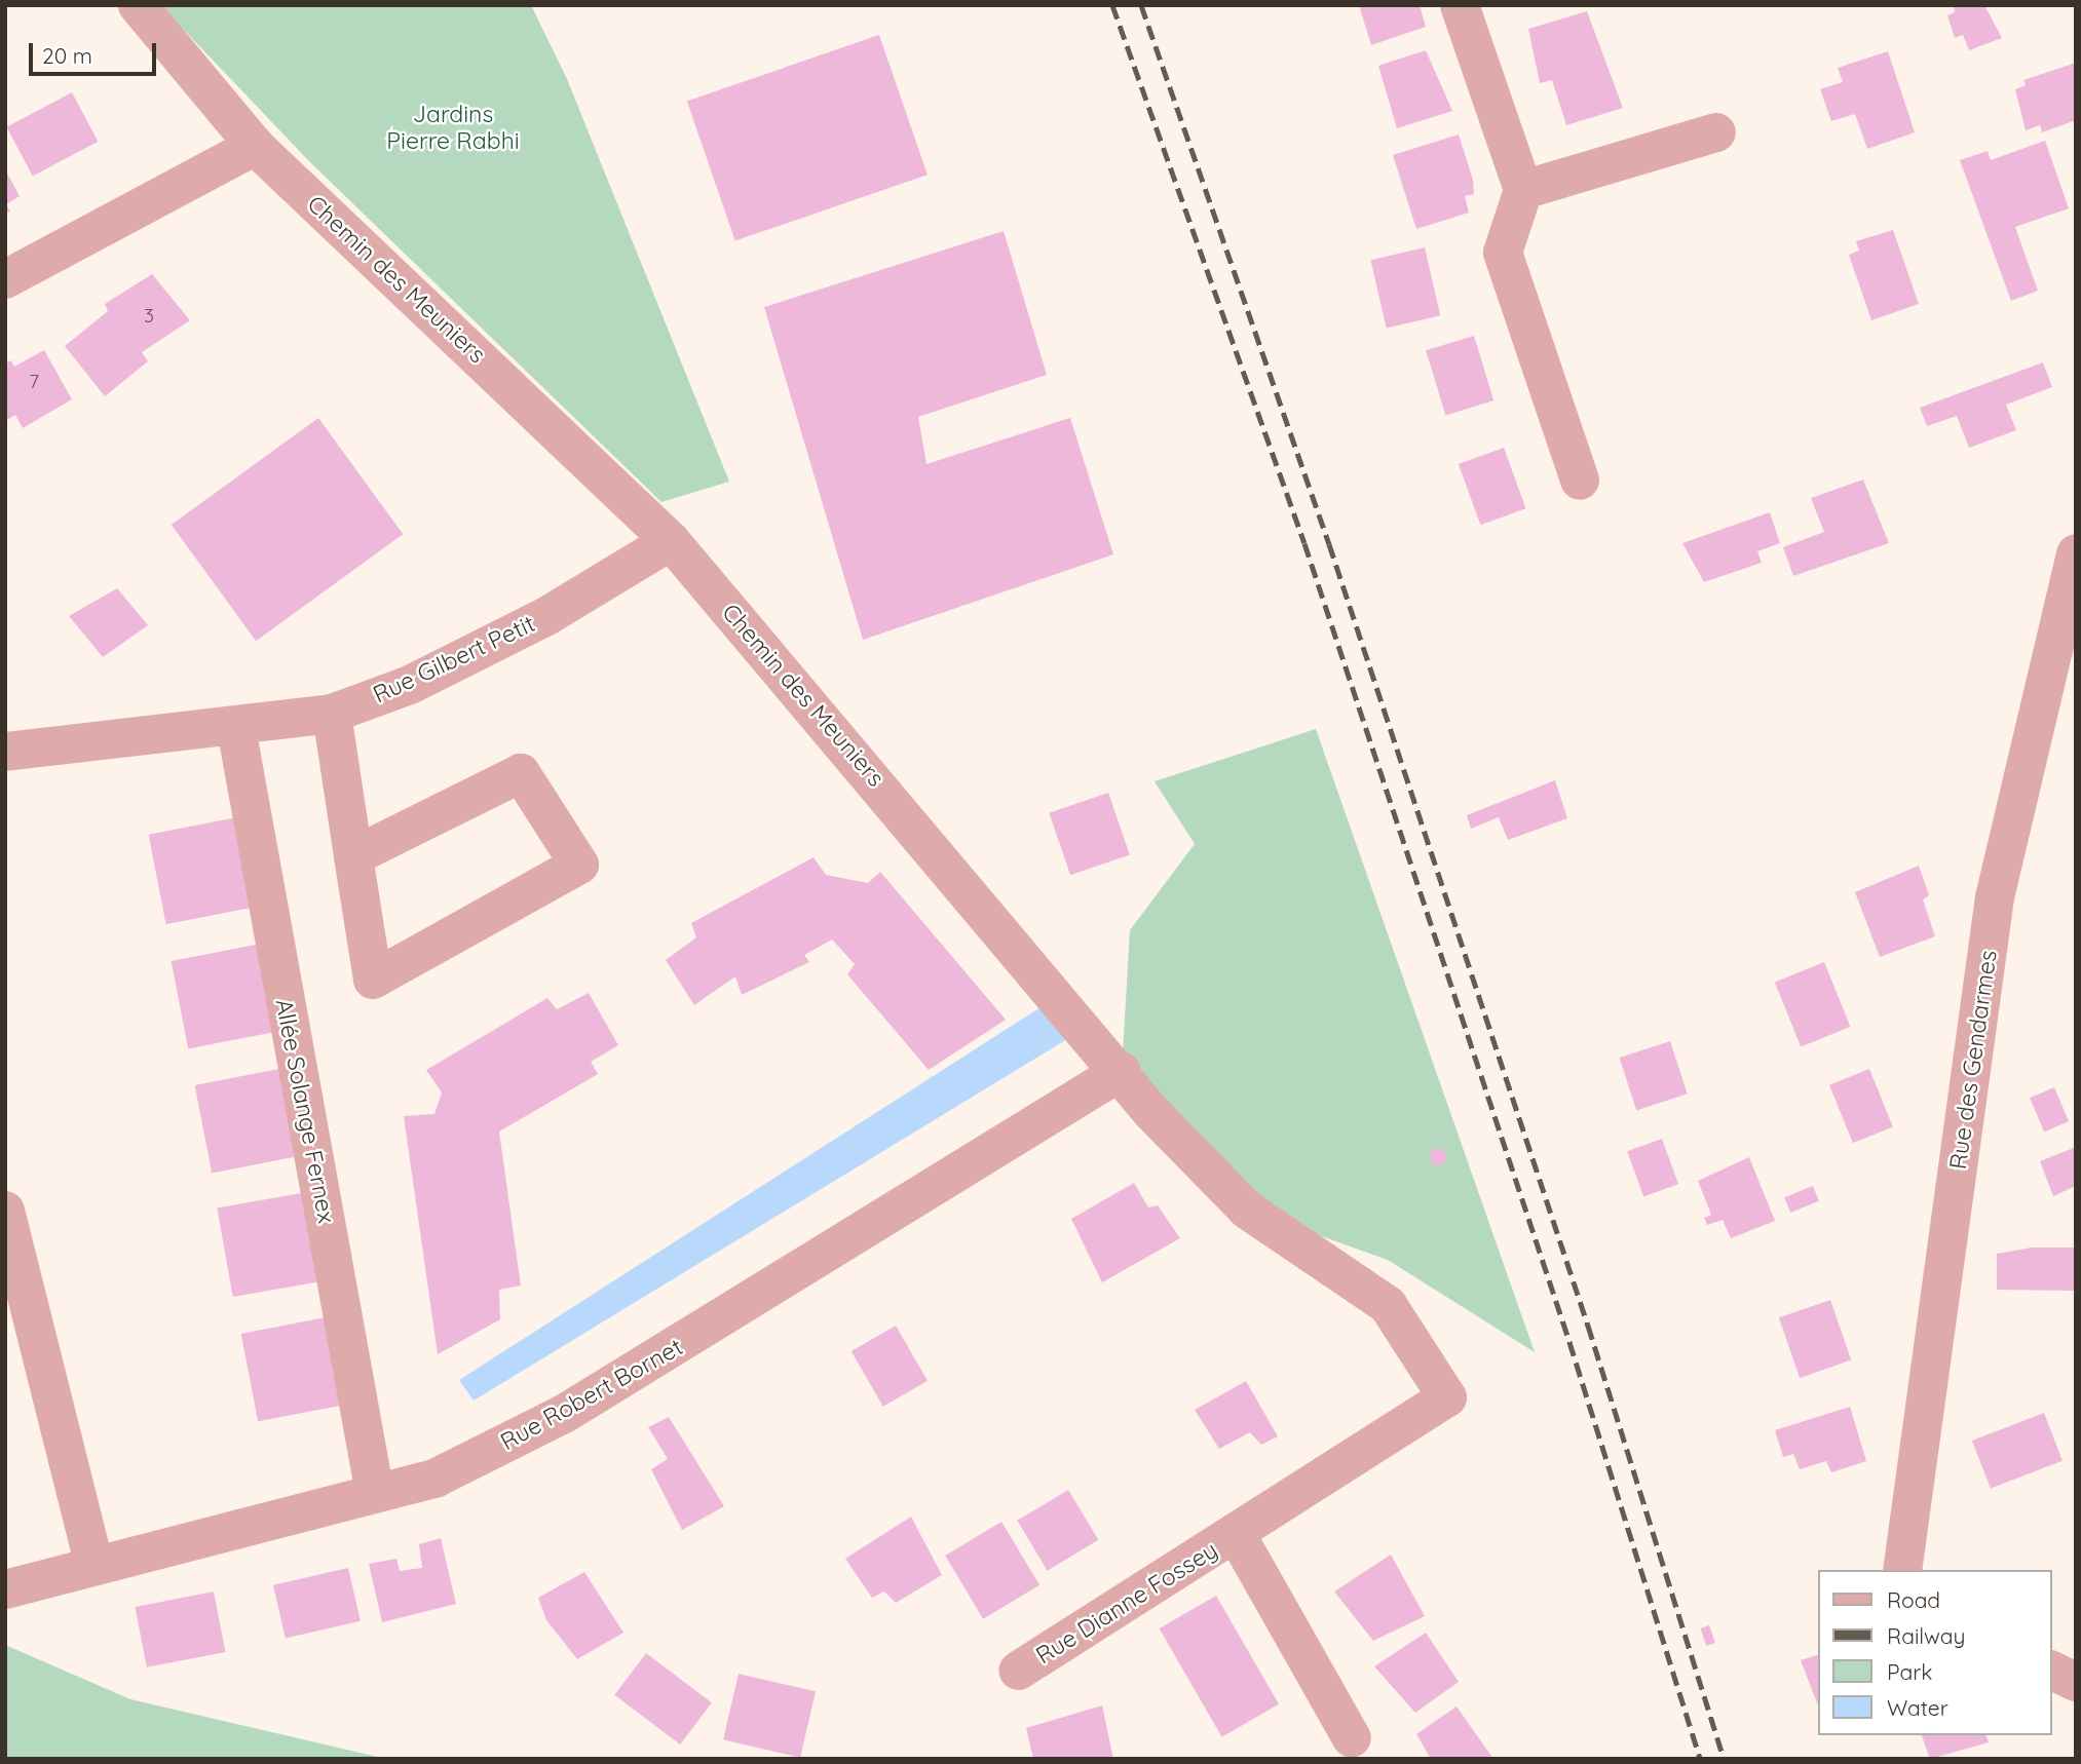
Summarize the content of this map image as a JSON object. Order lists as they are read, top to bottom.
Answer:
{
  "streets": {
    "street": [
      "Chemin des Meuniers",
      "Rue Gilbert Petit",
      "Rue des Gendarmes",
      "Allée Solange Fernex",
      "Rue Robert Bornet",
      "Rue Dianne Fossey"
    ]
  },
  "crossings": [
    ["Chemin des Meuniers", "Rue Gilbert Petit"],
    ["Chemin des Meuniers", "Rue Robert Bornet"],
    ["Chemin des Meuniers", "Rue Dianne Fossey"],
    ["Rue Gilbert Petit", "Allée Solange Fernex"],
    ["Allée Solange Fernex", "Rue Robert Bornet"]
  ],
  "parks": ["Jardins Pierre Rabhi"],
  "house_numbers": ["3", "7"],
  "legend": [
    "Road",
    "Railway",
    "Park",
    "Water"
  ],
  "scale_bar": "20 m"
}
